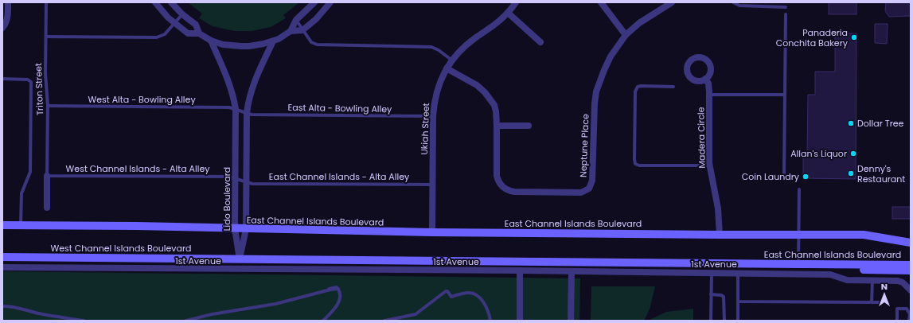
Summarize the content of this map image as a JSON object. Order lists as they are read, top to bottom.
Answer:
{
  "streets": {
    "main road": ["East Channel Islands Boulevard", "West Channel Islands Boulevard"],
    "street": [
      "Ukiah Street",
      "Madera Circle",
      "Neptune Place",
      "Lido Boulevard",
      "1st Avenue"
    ],
    "lane": [
      "Triton Street",
      "West Alta - Bowling Alley",
      "East Alta - Bowling Alley",
      "West Channel Islands - Alta Alley",
      "East Channel Islands - Alta Alley"
    ]
  },
  "crossings": [
    ["Triton Street", "West Alta - Bowling Alley"],
    ["Triton Street", "West Channel Islands - Alta Alley"],
    ["West Alta - Bowling Alley", "East Alta - Bowling Alley"],
    ["West Alta - Bowling Alley", "Lido Boulevard"],
    ["East Alta - Bowling Alley", "Ukiah Street"],
    ["Ukiah Street", "Neptune Place"],
    ["Ukiah Street", "East Channel Islands - Alta Alley"],
    ["Ukiah Street", "East Channel Islands Boulevard"],
    ["Madera Circle", "East Channel Islands Boulevard"],
    ["West Channel Islands - Alta Alley", "East Channel Islands - Alta Alley"],
    ["West Channel Islands - Alta Alley", "Lido Boulevard"],
    ["Lido Boulevard", "East Channel Islands Boulevard"],
    ["Lido Boulevard", "West Channel Islands Boulevard"],
    ["East Channel Islands Boulevard", "West Channel Islands Boulevard"]
  ],
  "places": [
    "Panaderia Conchita Bakery",
    "Dollar Tree",
    "Allan's Liquor",
    "Denny's Restaurant",
    "Coin Laundry"
  ],
  "north": "top"
}
